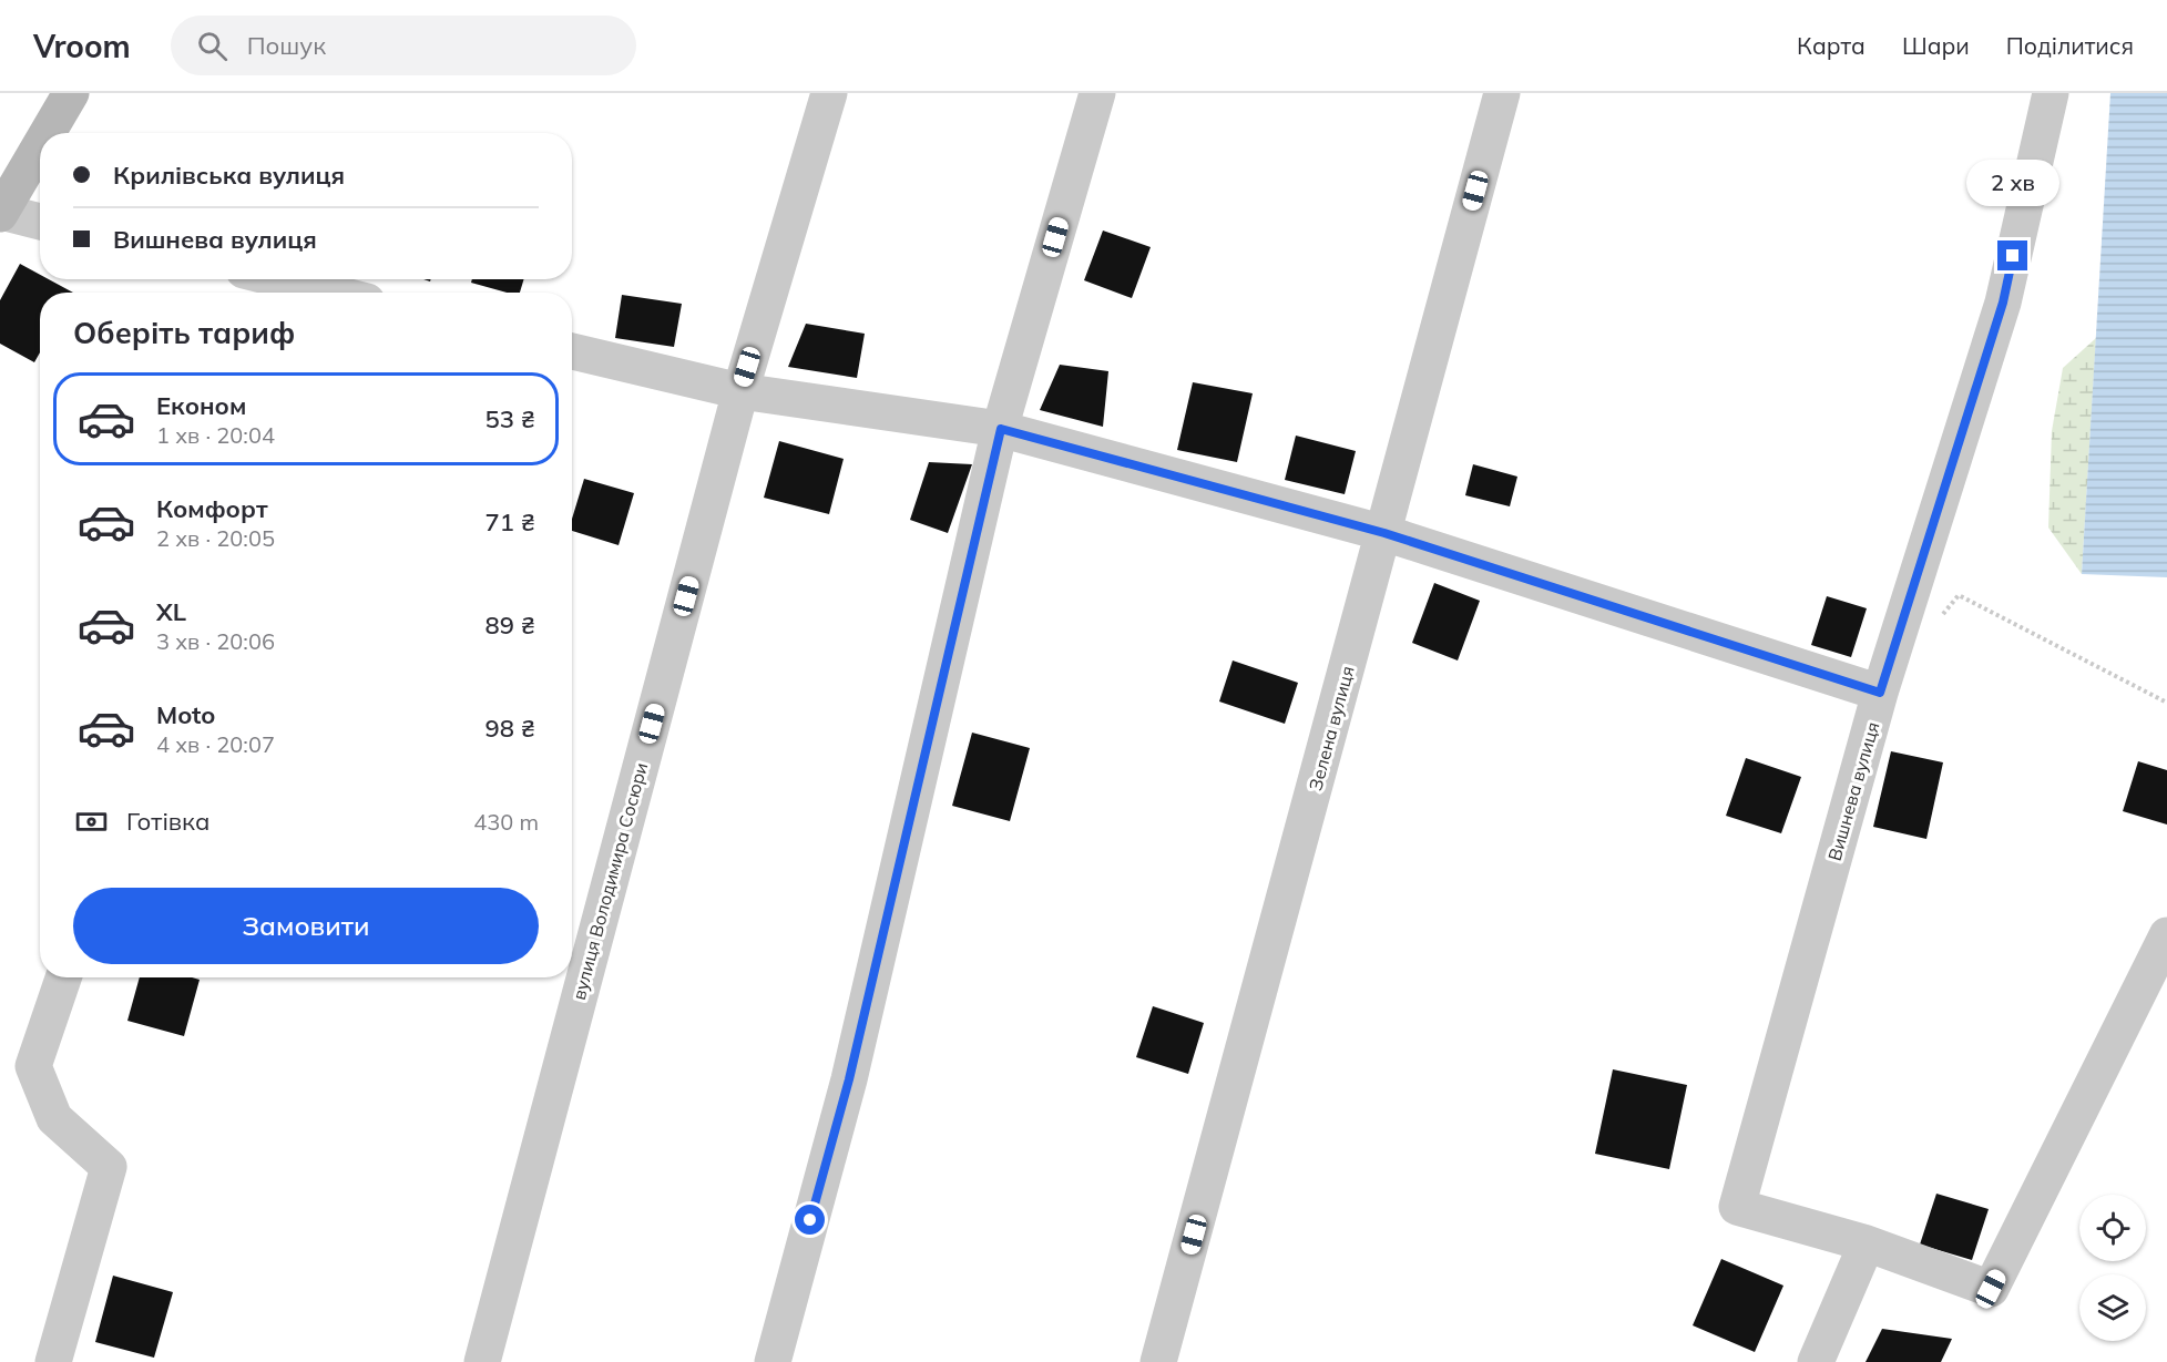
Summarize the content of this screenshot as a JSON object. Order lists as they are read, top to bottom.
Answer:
{
  "streets": {
    "street": ["Зелена вулиця", "Вишнева вулиця", "вулиця Володимира Сосюри"]
  },
  "page": {
    "header": "Vroom",
    "search": "Пошук",
    "nav": ["Карта", "Шари", "Поділитися"],
    "banner": ["Крилівська вулиця", "Вишнева вулиця"],
    "bubble": "2 хв",
    "heading": "Оберіть тариф",
    "list": [
      {
        "name": "Економ",
        "note": "1 хв · 20:04",
        "value": "53 ₴"
      },
      {
        "name": "Комфорт",
        "note": "2 хв · 20:05",
        "value": "71 ₴"
      },
      {
        "name": "XL",
        "note": "3 хв · 20:06",
        "value": "89 ₴"
      },
      {
        "name": "Moto",
        "note": "4 хв · 20:07",
        "value": "98 ₴"
      }
    ],
    "pay": ["Готівка", "430 m"],
    "buttons": "Замовити"
  }
}
